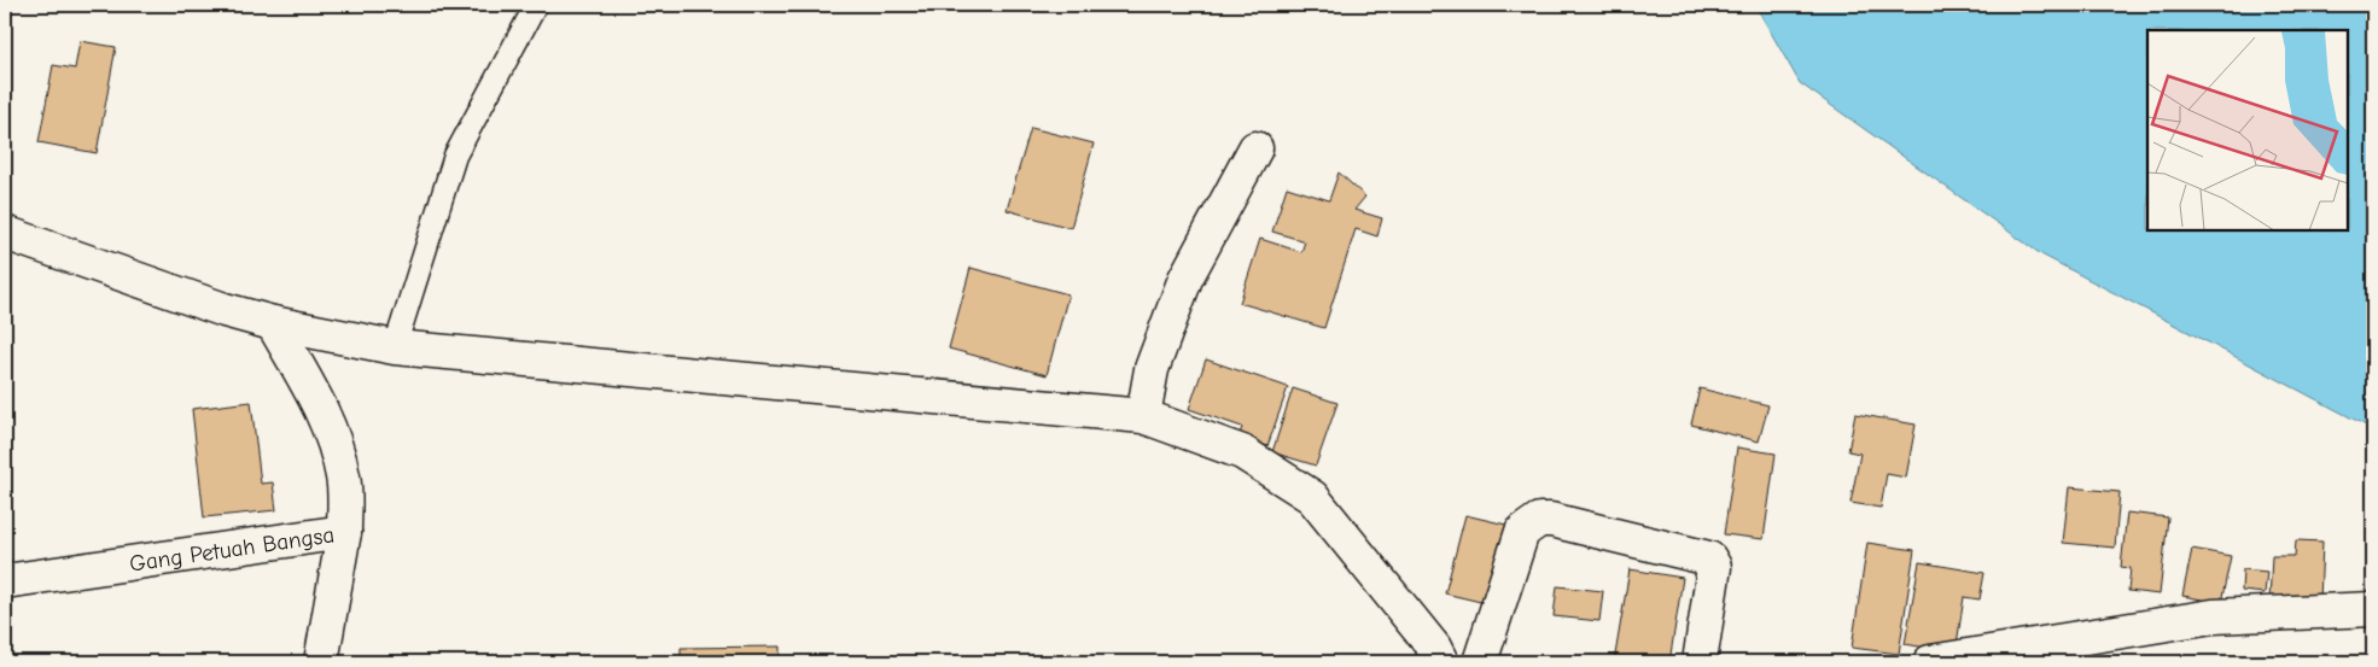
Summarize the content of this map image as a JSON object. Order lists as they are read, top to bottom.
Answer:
{
  "streets": {
    "street": ["Gang Petuah Bangsa"]
  }
}
